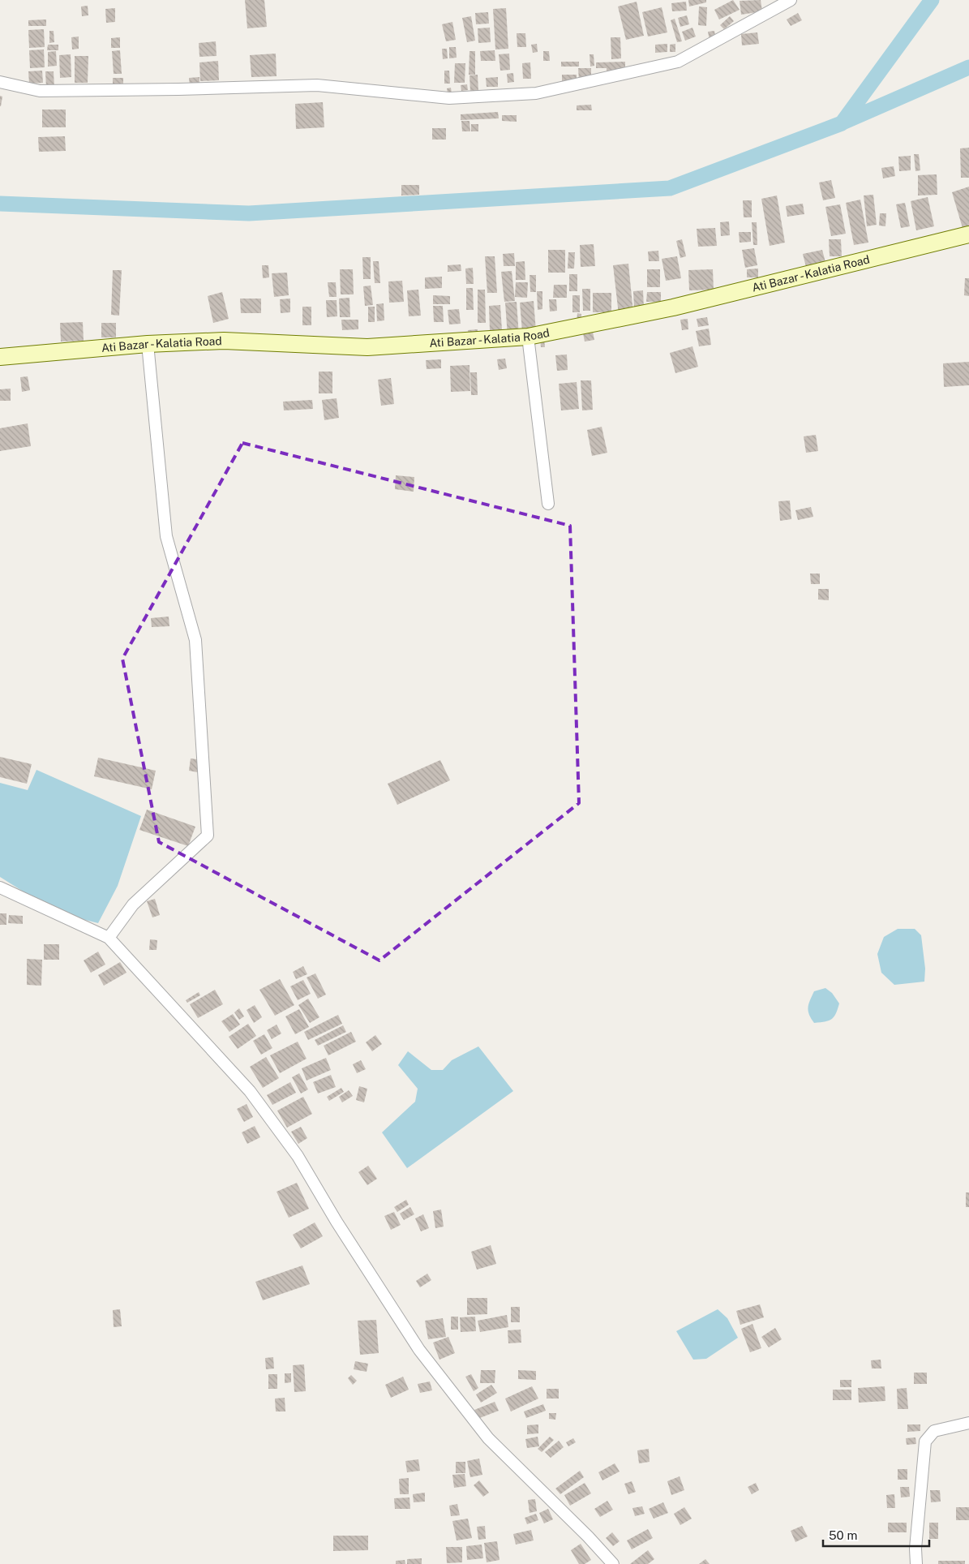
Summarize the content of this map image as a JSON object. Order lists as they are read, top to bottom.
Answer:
{
  "streets": {
    "main road": ["Ati Bazar - Kalatia Road"]
  },
  "scale_bar": "50 m"
}
